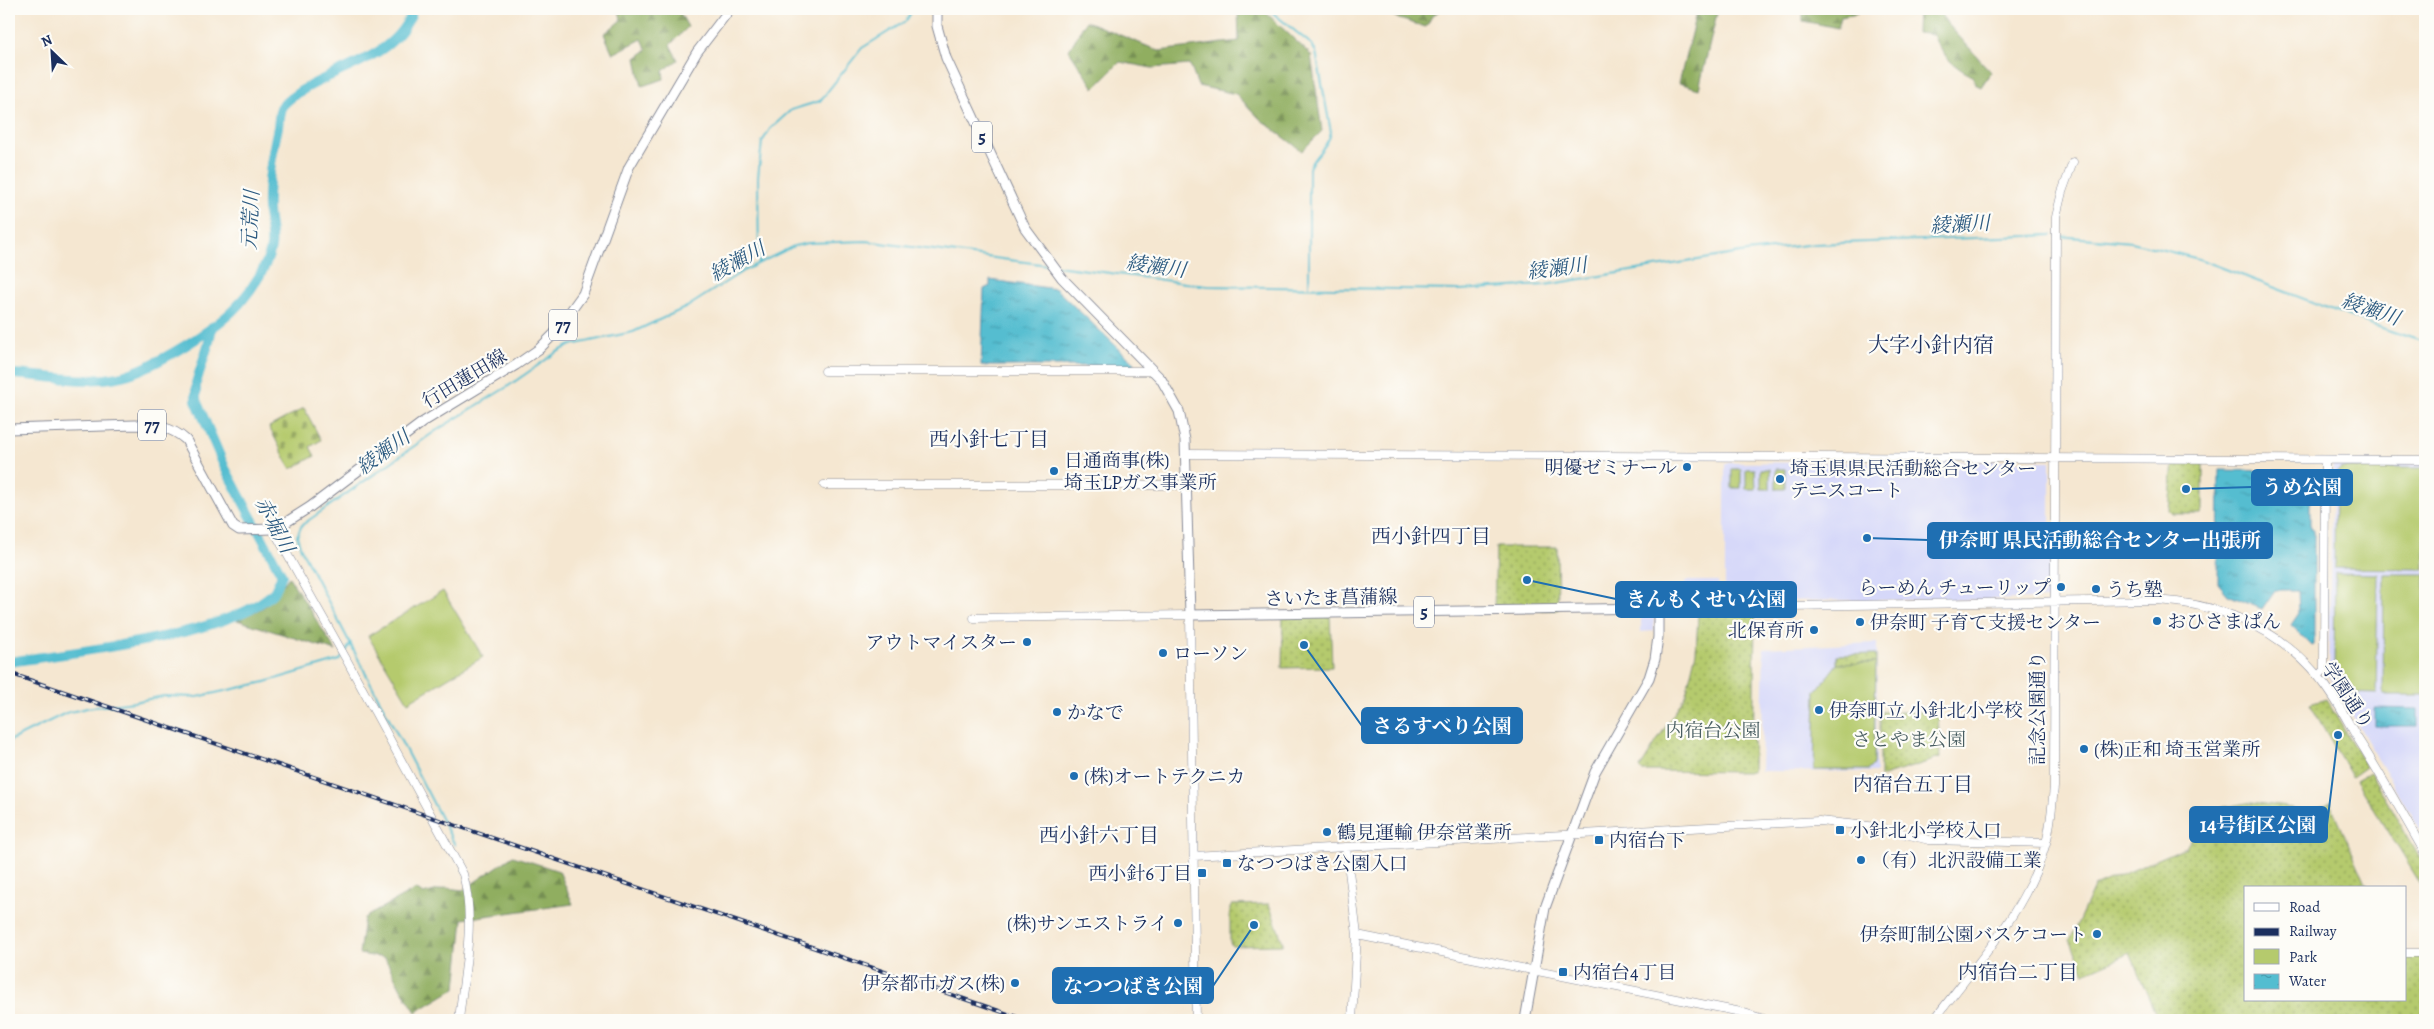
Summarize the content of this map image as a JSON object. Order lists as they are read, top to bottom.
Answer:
{
  "streets": {
    "main road": [
      "5",
      "77",
      "行田蓮田線",
      "さいたま菖蒲線"
    ],
    "street": ["学園通り", "記念公園通り"]
  },
  "crossings": [
    ["5", "さいたま菖蒲線"],
    ["さいたま菖蒲線", "学園通り"],
    ["学園通り", "記念公園通り"]
  ],
  "districts": [
    "大字小針内宿",
    "西小針七丁目",
    "西小針四丁目",
    "内宿台五丁目",
    "西小針六丁目",
    "内宿台二丁目"
  ],
  "water": ["元荒川", "綾瀬川", "赤堀川"],
  "parks": ["内宿台公園", "さとやま公園"],
  "places": {
    "other": [
      "明優ゼミナール",
      "日通商事(株) 埼玉LPガス事業所",
      "埼玉県県民活動総合センター テニスコート",
      "うめ公園",
      "伊奈町 県民活動総合センター出張所",
      "きんもくせい公園",
      "らーめん チューリップ",
      "うち塾",
      "おひさまぱん",
      "伊奈町 子育て支援センター",
      "北保育所",
      "アウトマイスター",
      "さるすべり公園",
      "ローソン",
      "伊奈町立 小針北小学校",
      "かなで",
      "14号街区公園",
      "(株)正和 埼玉営業所",
      "(株)オートテクニカ",
      "鶴見運輸 伊奈営業所",
      "（有）北沢設備工業",
      "(株)サンエストライ",
      "なつつばき公園",
      "伊奈町制公園バスケコート",
      "伊奈都市ガス(株)"
    ],
    "transit": [
      "小針北小学校入口",
      "内宿台下",
      "なつつばき公園入口",
      "西小針6丁目",
      "内宿台4丁目"
    ]
  },
  "legend": [
    "Road",
    "Railway",
    "Park",
    "Water"
  ],
  "north": "top left"
}
